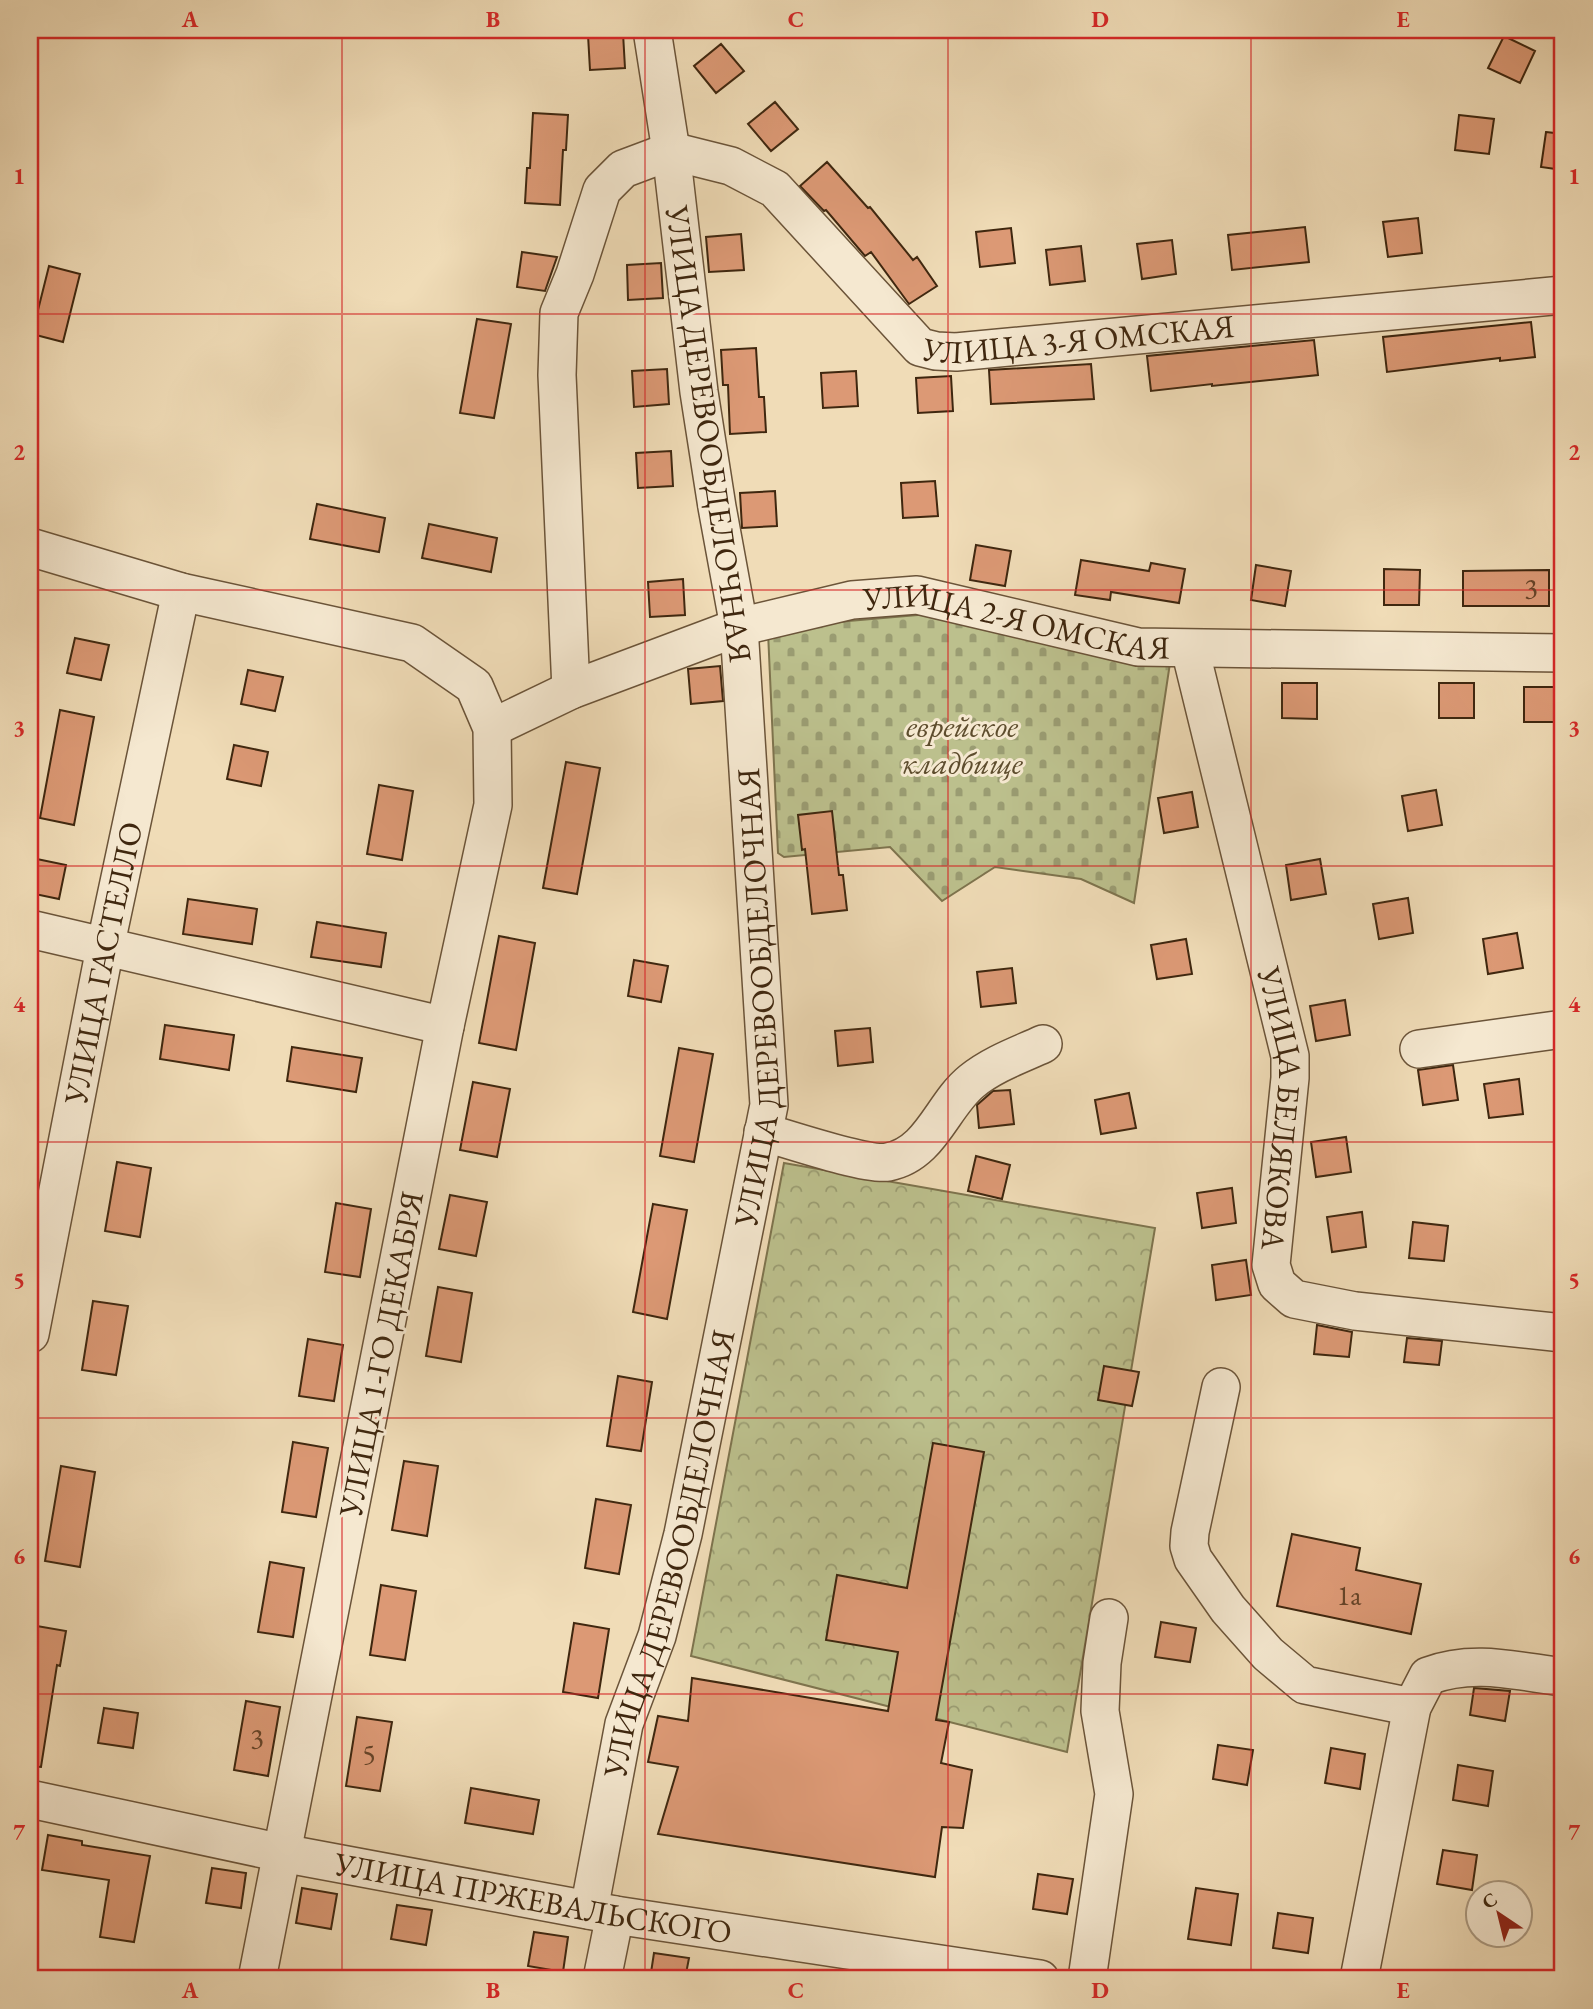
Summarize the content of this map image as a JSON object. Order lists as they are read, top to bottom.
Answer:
{
  "streets": {
    "street": [
      "УЛИЦА 3-Я ОМСКАЯ",
      "УЛИЦА ДЕРЕВООБДЕЛОЧНАЯ",
      "УЛИЦА 2-Я ОМСКАЯ",
      "УЛИЦА ГАСТЕЛЛО",
      "УЛИЦА БЕЛЯКОВА",
      "УЛИЦА 1-ГО ДЕКАБРЯ",
      "УЛИЦА ПРЖЕВАЛЬСКОГО"
    ]
  },
  "crossings": [
    ["УЛИЦА 3-Я ОМСКАЯ", "УЛИЦА ДЕРЕВООБДЕЛОЧНАЯ"],
    ["УЛИЦА ДЕРЕВООБДЕЛОЧНАЯ", "УЛИЦА 2-Я ОМСКАЯ"],
    ["УЛИЦА ДЕРЕВООБДЕЛОЧНАЯ", "УЛИЦА ПРЖЕВАЛЬСКОГО"],
    ["УЛИЦА 2-Я ОМСКАЯ", "УЛИЦА БЕЛЯКОВА"],
    ["УЛИЦА 2-Я ОМСКАЯ", "УЛИЦА 1-ГО ДЕКАБРЯ"],
    ["УЛИЦА 1-ГО ДЕКАБРЯ", "УЛИЦА ПРЖЕВАЛЬСКОГО"]
  ],
  "parks": ["еврейское кладбище"],
  "house_numbers": [
    "3",
    "1а",
    "3",
    "5"
  ],
  "north": "top left",
  "grid": {
    "columns": [
      "A",
      "B",
      "C",
      "D",
      "E"
    ],
    "rows": [
      "1",
      "2",
      "3",
      "4",
      "5",
      "6",
      "7"
    ]
  }
}
